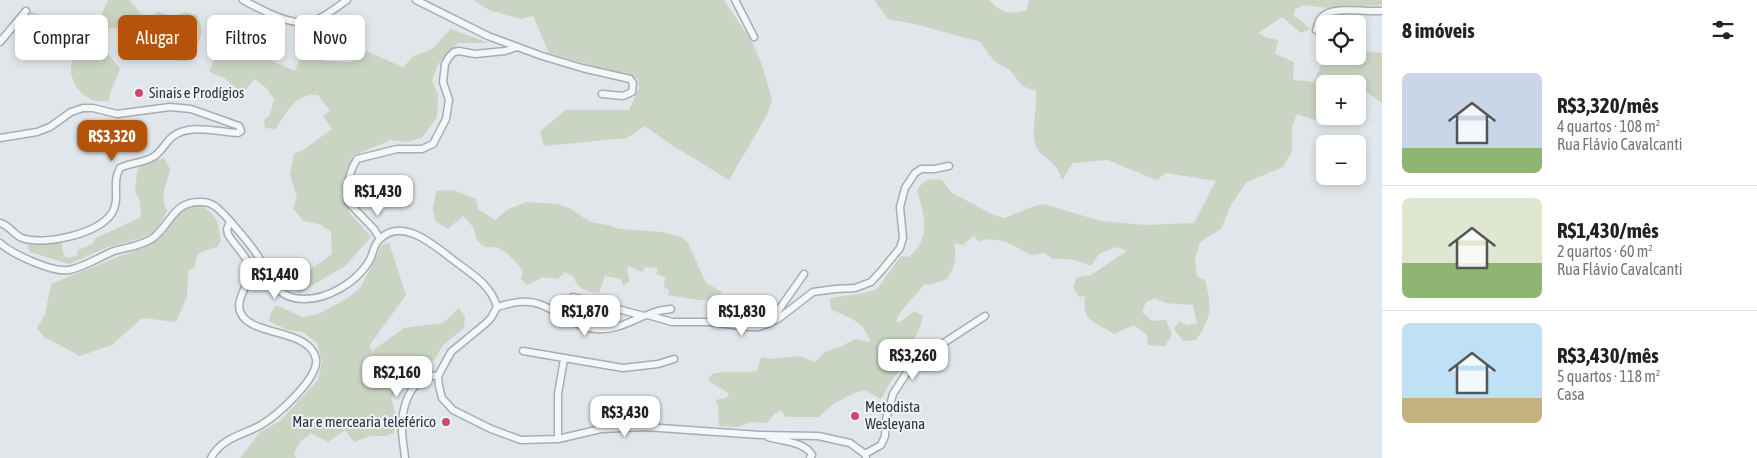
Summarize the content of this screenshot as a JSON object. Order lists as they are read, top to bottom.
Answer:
{
  "places": ["Sinais e Prodígios", "Metodista Wesleyana", "Mar e mercearia teleférico"],
  "page": {
    "heading": "8 imóveis",
    "map_buttons": ["+", "−"],
    "chip": [
      "Comprar",
      "Alugar",
      "Filtros",
      "Novo"
    ],
    "list": [
      {
        "name": "R$3,320/mês",
        "note": "4 quartos · 108 m² · Rua Flávio Cavalcanti"
      },
      {
        "name": "R$1,430/mês",
        "note": "2 quartos · 60 m² · Rua Flávio Cavalcanti"
      },
      {
        "name": "R$3,430/mês",
        "note": "5 quartos · 118 m² · Casa"
      }
    ],
    "price": [
      "R$3,320",
      "R$1,430",
      "R$1,440",
      "R$1,870",
      "R$1,830",
      "R$3,260",
      "R$2,160",
      "R$3,430"
    ]
  }
}
